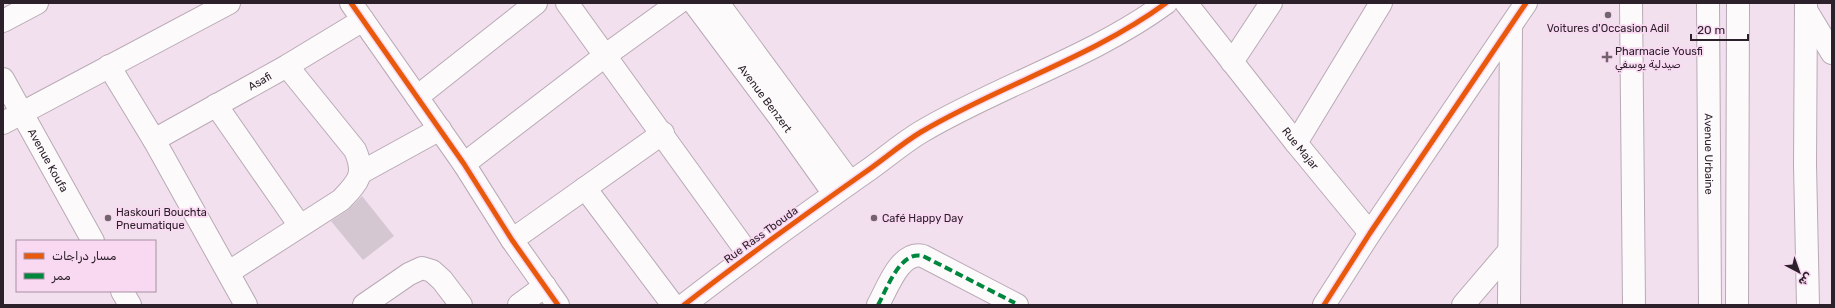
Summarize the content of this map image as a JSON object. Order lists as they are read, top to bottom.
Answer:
{
  "streets": {
    "street": [
      "Asafi",
      "Avenue Benzert",
      "Rue Majar",
      "Avenue Urbaine",
      "Avenue Koufa",
      "Rue Rass Tbouda"
    ]
  },
  "crossings": [
    ["Avenue Benzert", "Rue Rass Tbouda"]
  ],
  "places": {
    "other": ["Voitures d'Occasion Adil", "Haskouri Bouchta Pneumatique", "Café Happy Day"],
    "health": ["Pharmacie Yousfi صيدلية يوسفي"]
  },
  "legend": ["مسار دراجات", "ممر"],
  "scale_bar": "20 m",
  "north": "bottom right"
}
